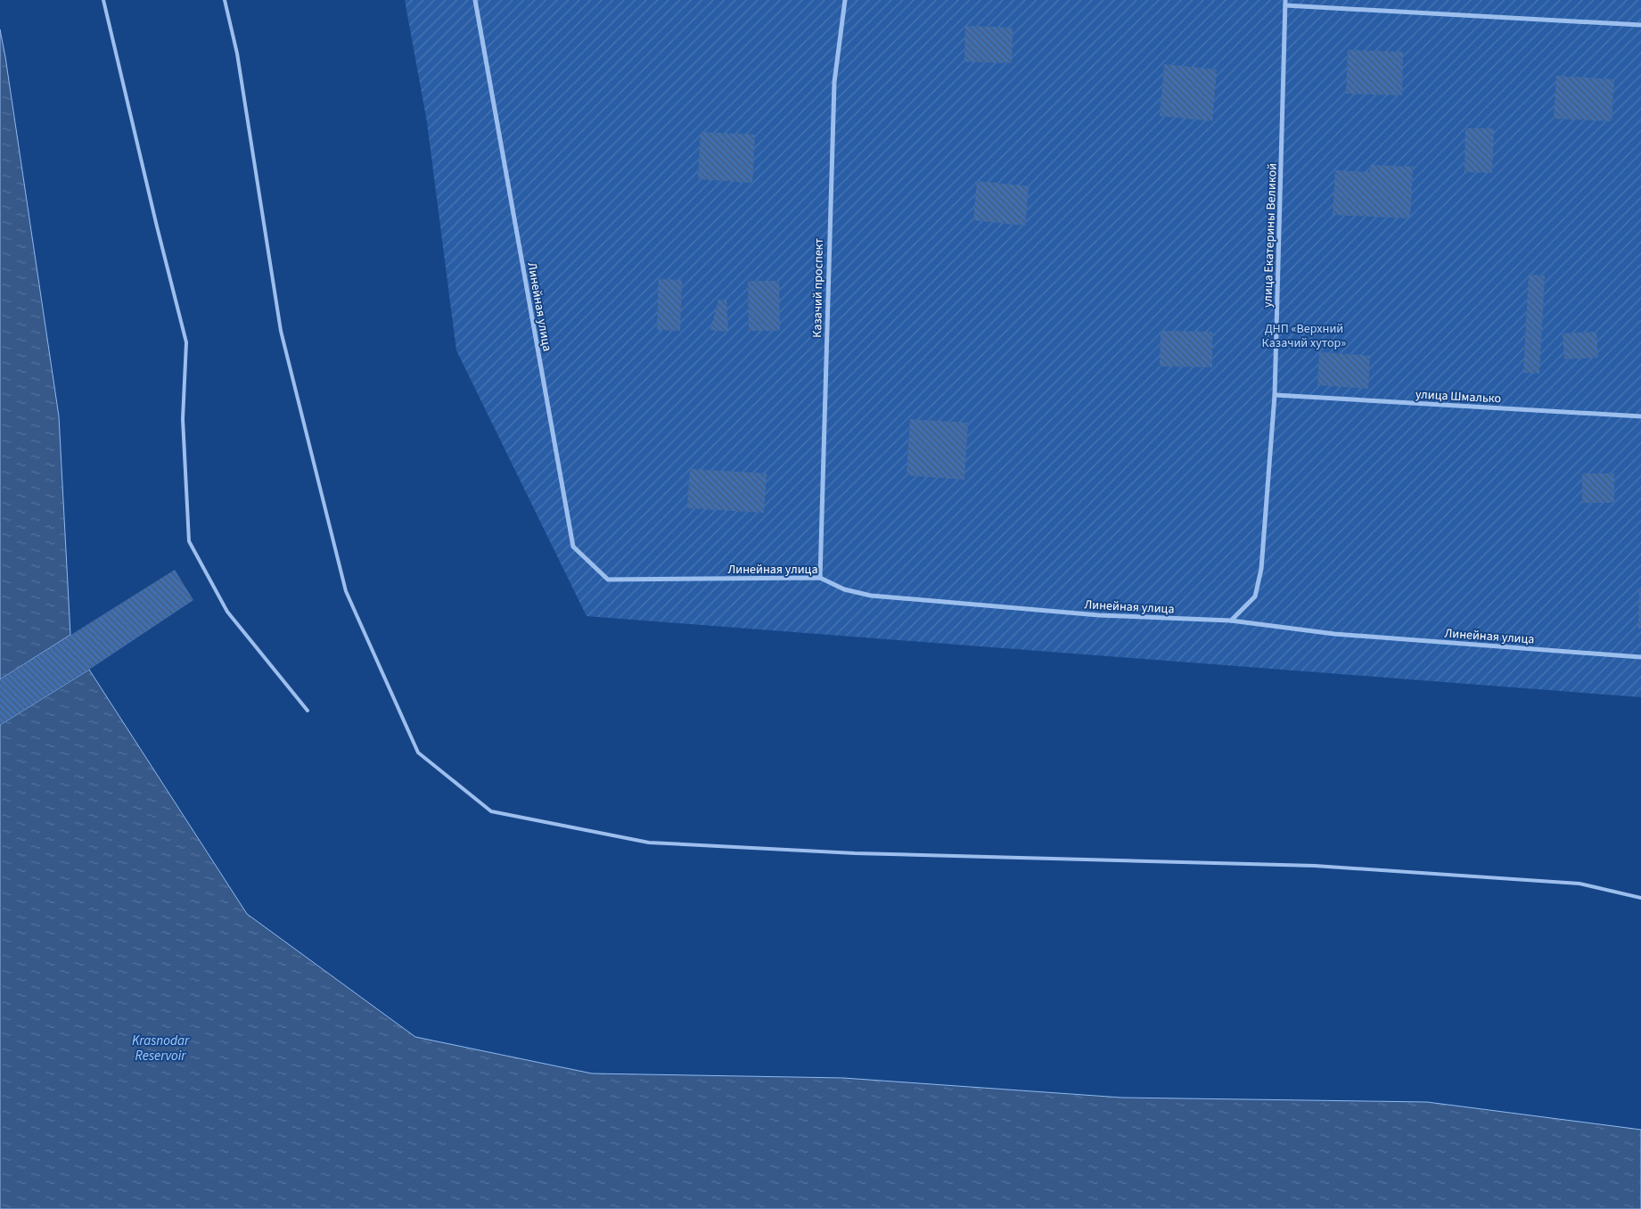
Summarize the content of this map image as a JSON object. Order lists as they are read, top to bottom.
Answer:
{
  "streets": {
    "street": [
      "улица Екатерины Великой",
      "Казачий проспект",
      "Линейная улица",
      "улица Шмалько"
    ]
  },
  "crossings": [
    ["улица Екатерины Великой", "Линейная улица"],
    ["улица Екатерины Великой", "улица Шмалько"],
    ["Казачий проспект", "Линейная улица"]
  ],
  "water": ["Krasnodar Reservoir"],
  "parks": ["ДНП «Верхний Казачий хутор»"]
}
